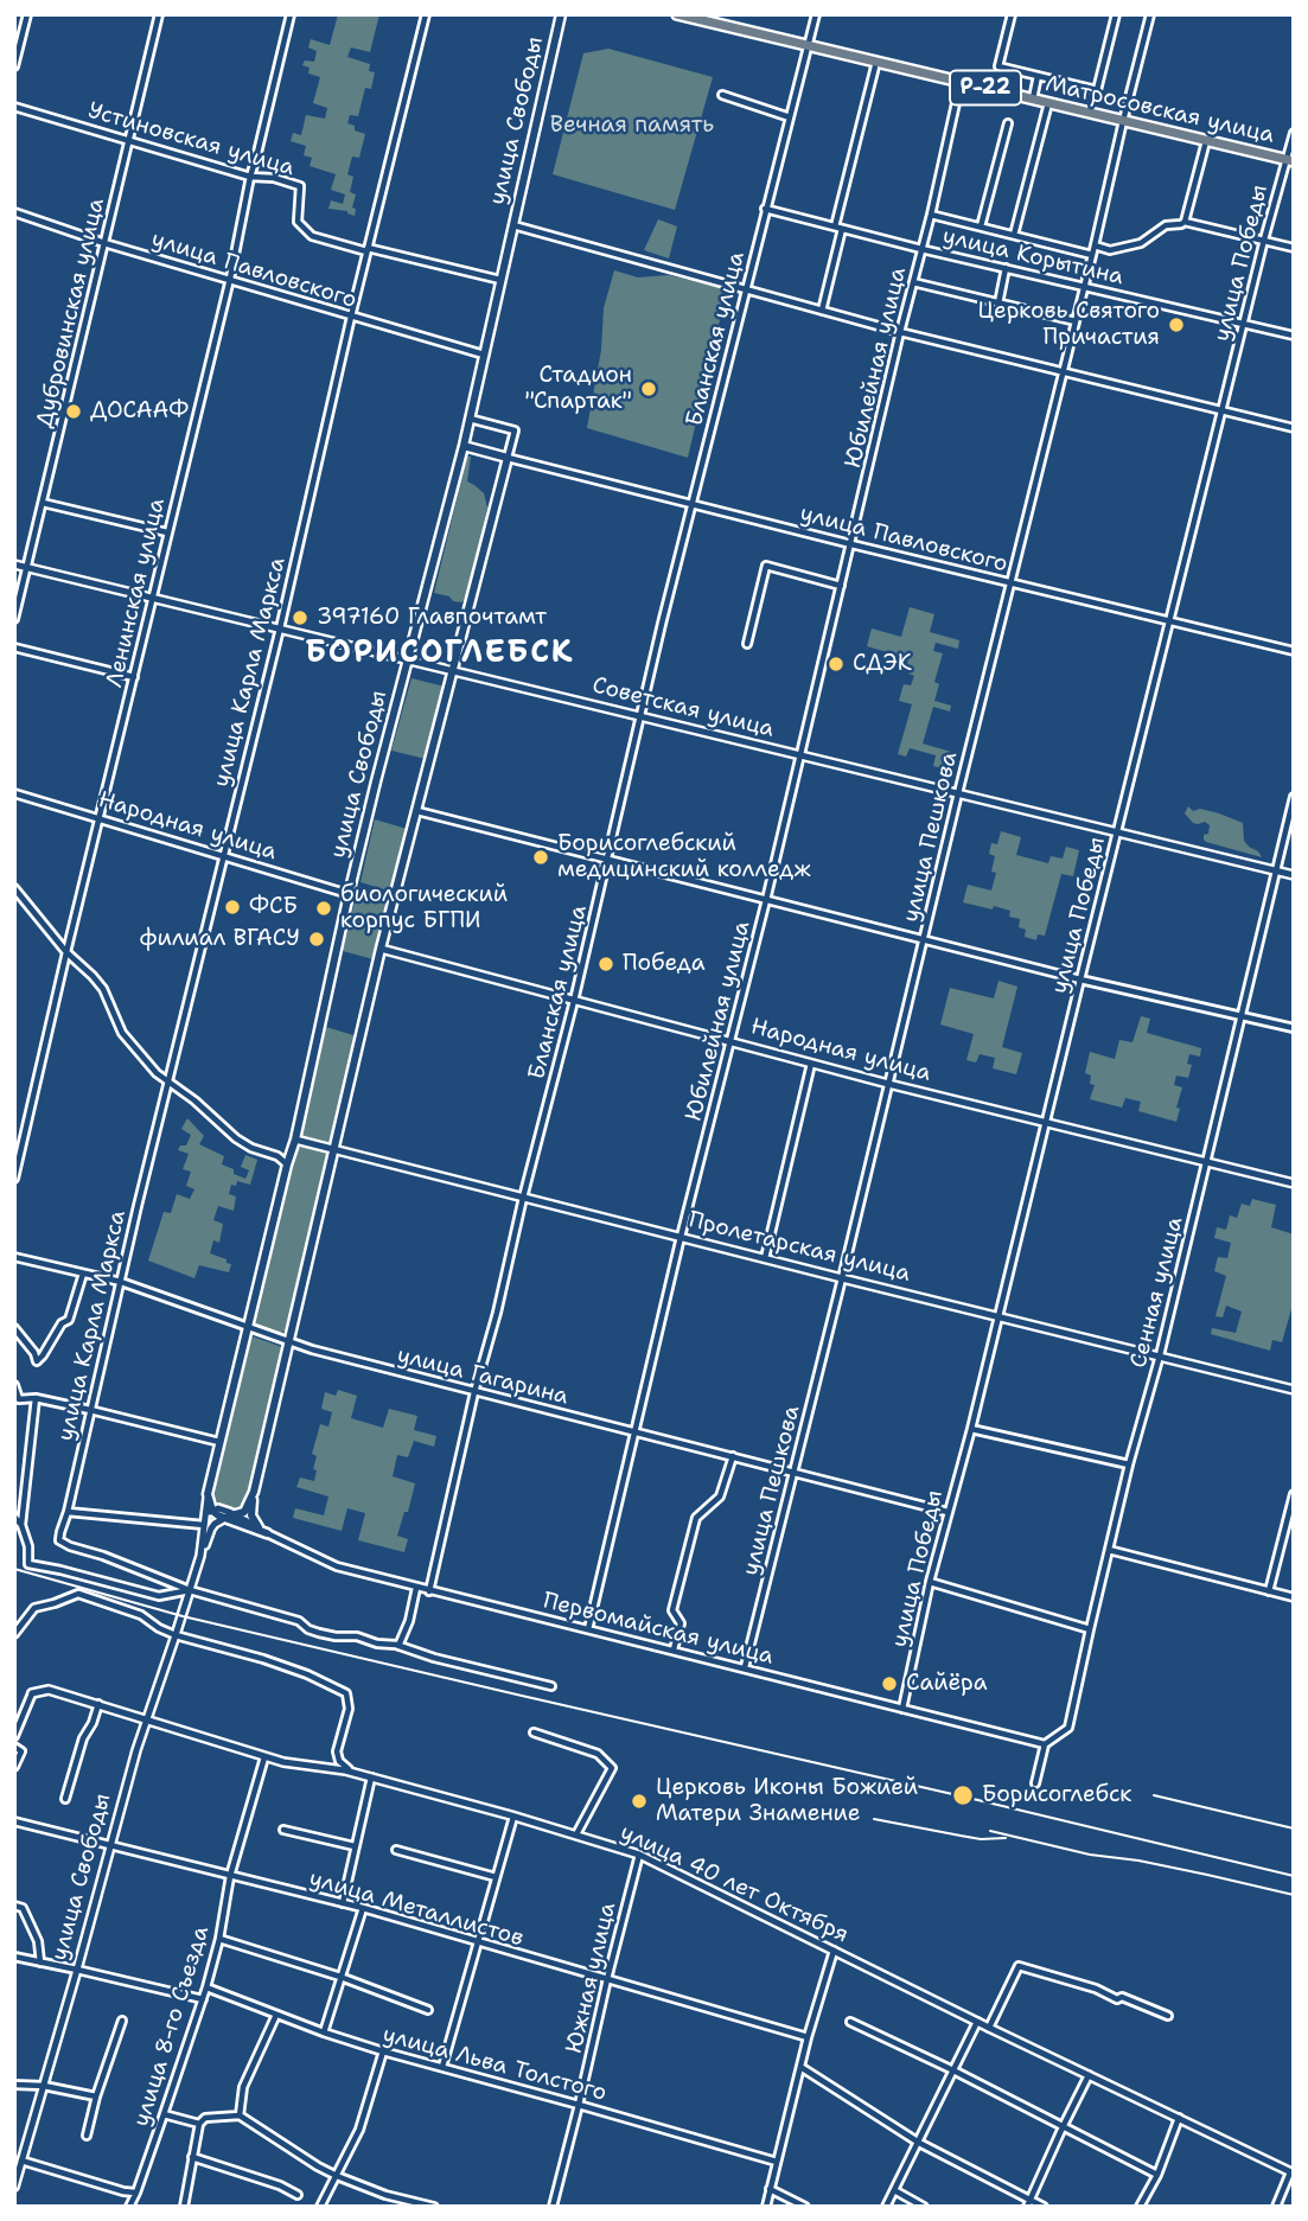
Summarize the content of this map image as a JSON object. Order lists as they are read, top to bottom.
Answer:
{
  "streets": {
    "highway": ["Р-22", "Матросовская улица"],
    "main road": ["улица Свободы"],
    "street": [
      "Устиновская улица",
      "улица Корытина",
      "улица Победы",
      "улица Павловского",
      "Дубровинская улица",
      "Бланская улица",
      "Юбилейная улица",
      "Ленинская улица",
      "улица Карла Маркса",
      "Советская улица",
      "Народная улица",
      "улица Пешкова",
      "Пролетарская улица",
      "Сенная улица",
      "улица Гагарина",
      "Первомайская улица",
      "улица 40 лет Октября",
      "улица Металлистов",
      "Южная улица",
      "улица 8-го Съезда",
      "улица Льва Толстого"
    ]
  },
  "crossings": [
    ["Матросовская улица", "улица Победы"],
    ["Матросовская улица", "Бланская улица"],
    ["Матросовская улица", "Юбилейная улица"],
    ["Матросовская улица", "улица Пешкова"],
    ["улица Свободы", "Устиновская улица"],
    ["улица Свободы", "улица Павловского"],
    ["улица Свободы", "улица Карла Маркса"],
    ["улица Свободы", "Советская улица"],
    ["улица Свободы", "Народная улица"],
    ["улица Свободы", "Пролетарская улица"],
    ["улица Свободы", "улица Гагарина"],
    ["улица Свободы", "улица 40 лет Октября"],
    ["улица Свободы", "улица Металлистов"],
    ["Устиновская улица", "Дубровинская улица"],
    ["Устиновская улица", "Ленинская улица"],
    ["Устиновская улица", "улица Карла Маркса"],
    ["улица Корытина", "улица Победы"],
    ["улица Корытина", "Бланская улица"],
    ["улица Корытина", "Юбилейная улица"],
    ["улица Корытина", "улица Пешкова"],
    ["улица Победы", "улица Павловского"],
    ["улица Победы", "Советская улица"],
    ["улица Победы", "Народная улица"],
    ["улица Победы", "Пролетарская улица"],
    ["улица Победы", "улица Гагарина"],
    ["улица Победы", "Первомайская улица"],
    ["улица Павловского", "Дубровинская улица"],
    ["улица Павловского", "Бланская улица"],
    ["улица Павловского", "Юбилейная улица"],
    ["улица Павловского", "Ленинская улица"],
    ["улица Павловского", "улица Карла Маркса"],
    ["улица Павловского", "улица Пешкова"],
    ["Дубровинская улица", "Советская улица"],
    ["Бланская улица", "Советская улица"],
    ["Бланская улица", "Народная улица"],
    ["Бланская улица", "Пролетарская улица"],
    ["Бланская улица", "улица Гагарина"],
    ["Бланская улица", "Первомайская улица"],
    ["Юбилейная улица", "Советская улица"],
    ["Юбилейная улица", "Народная улица"],
    ["Юбилейная улица", "Пролетарская улица"],
    ["Юбилейная улица", "улица Гагарина"],
    ["Юбилейная улица", "Первомайская улица"],
    ["Ленинская улица", "Советская улица"],
    ["Ленинская улица", "Народная улица"],
    ["улица Карла Маркса", "Советская улица"],
    ["улица Карла Маркса", "Народная улица"],
    ["улица Карла Маркса", "улица Гагарина"],
    ["Советская улица", "улица Пешкова"],
    ["Советская улица", "Сенная улица"],
    ["Народная улица", "улица Пешкова"],
    ["Народная улица", "Сенная улица"],
    ["улица Пешкова", "Пролетарская улица"],
    ["улица Пешкова", "улица Гагарина"],
    ["улица Пешкова", "Первомайская улица"],
    ["Пролетарская улица", "Сенная улица"],
    ["Сенная улица", "Первомайская улица"],
    ["улица 40 лет Октября", "Южная улица"],
    ["улица 40 лет Октября", "улица 8-го Съезда"],
    ["улица Металлистов", "Южная улица"],
    ["улица Металлистов", "улица 8-го Съезда"],
    ["Южная улица", "улица Льва Толстого"],
    ["улица 8-го Съезда", "улица Льва Толстого"]
  ],
  "districts": ["БОРИСОГЛЕБСК"],
  "parks": ["Вечная память"],
  "places": [
    "Церковь Святого Причастия",
    "Стадион \"Спартак\"",
    "ДОСААФ",
    "397160 Главпочтамт",
    "СДЭК",
    "Борисоглебский медицинский колледж",
    "ФСБ",
    "биологический корпус БГПИ",
    "филиал ВГАСУ",
    "Победа",
    "Сайёра",
    "Борисоглебск",
    "Церковь Иконы Божией Матери Знамение"
  ]
}
